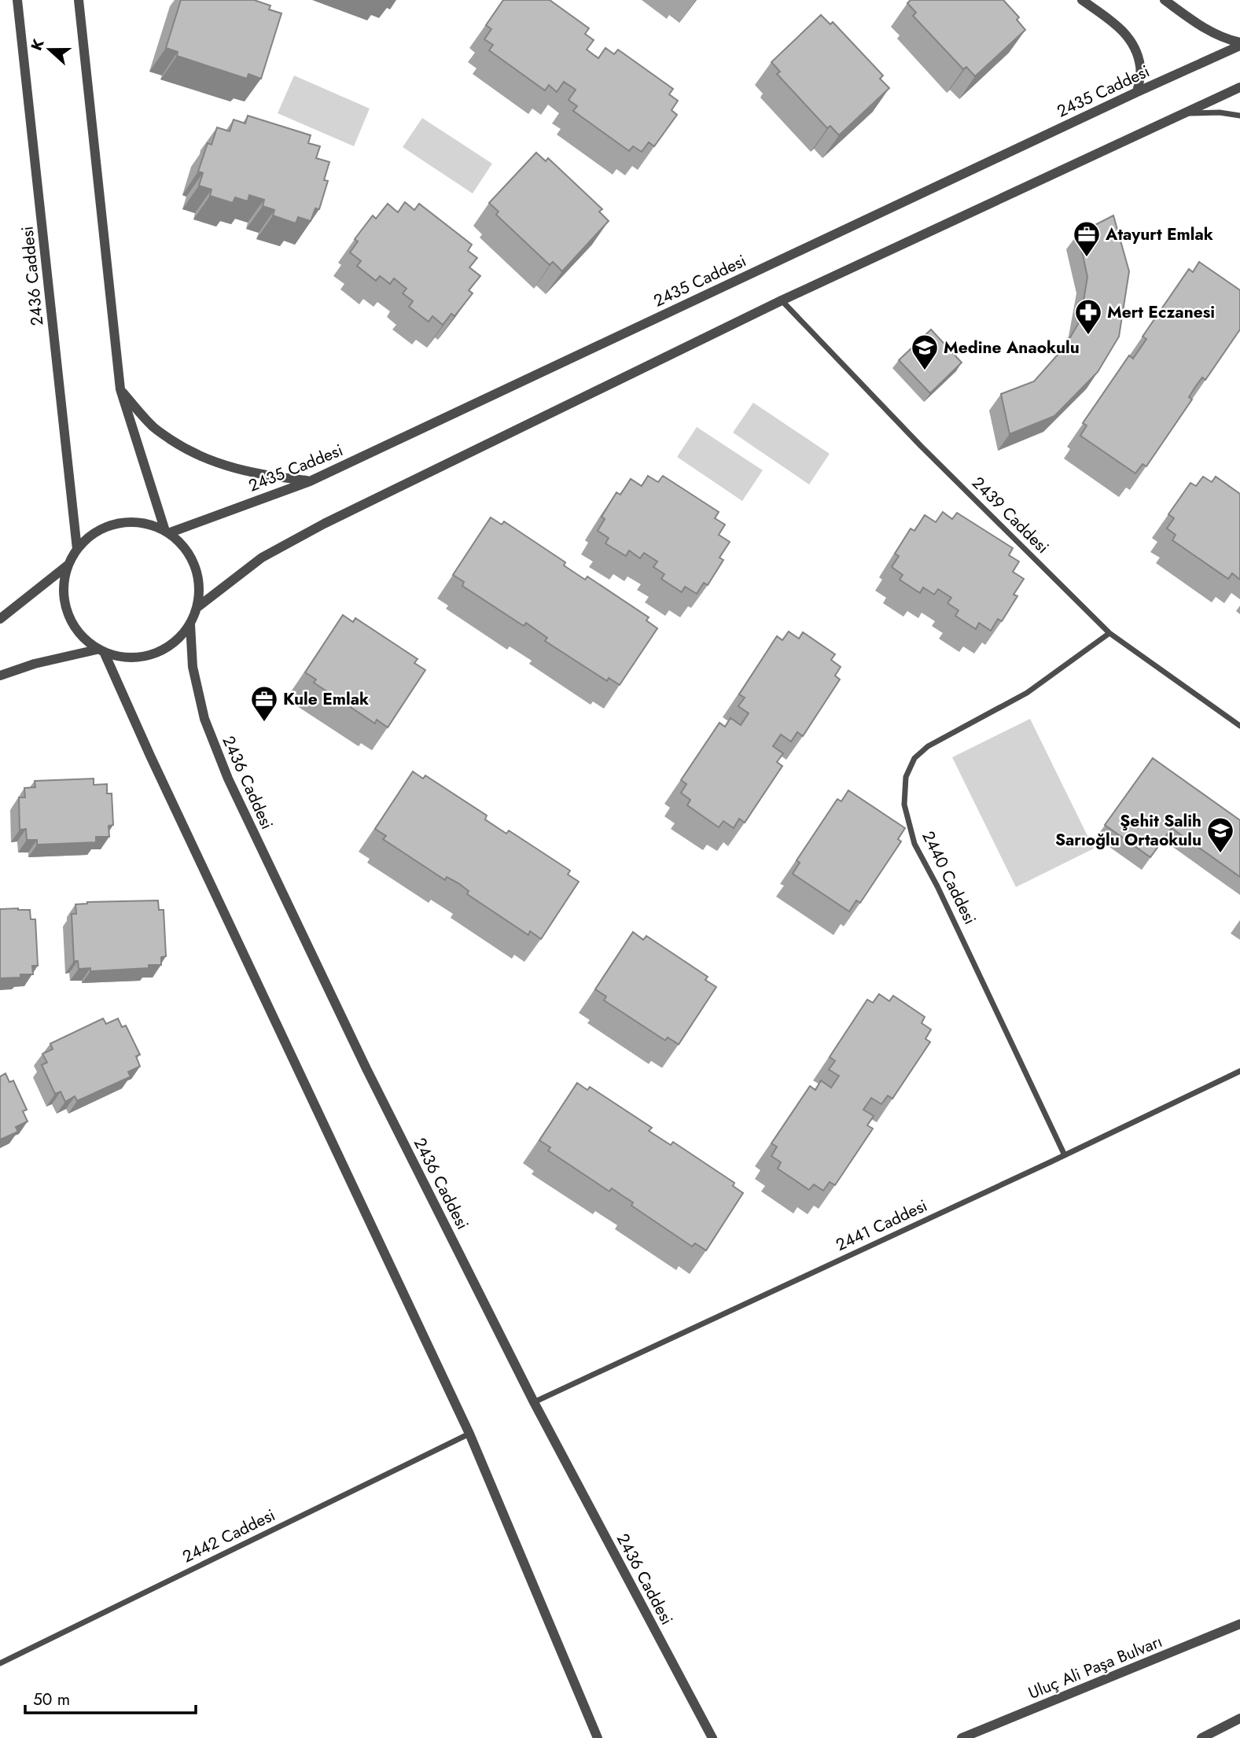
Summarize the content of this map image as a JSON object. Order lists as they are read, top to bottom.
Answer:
{
  "streets": {
    "street": [
      "2435 Caddesi",
      "2436 Caddesi",
      "2439 Caddesi",
      "2440 Caddesi",
      "2441 Caddesi",
      "2442 Caddesi",
      "Uluç Ali Paşa Bulvarı"
    ]
  },
  "crossings": [
    ["2435 Caddesi", "2436 Caddesi"],
    ["2436 Caddesi", "2441 Caddesi"],
    ["2439 Caddesi", "2440 Caddesi"],
    ["2440 Caddesi", "2441 Caddesi"]
  ],
  "places": {
    "office": ["Atayurt Emlak", "Kule Emlak"],
    "pharmacy": ["Mert Eczanesi"],
    "school or university": ["Medine Anaokulu", "Şehit Salih Sarıoğlu Ortaokulu"]
  },
  "scale_bar": "50 m",
  "north": "left"
}
